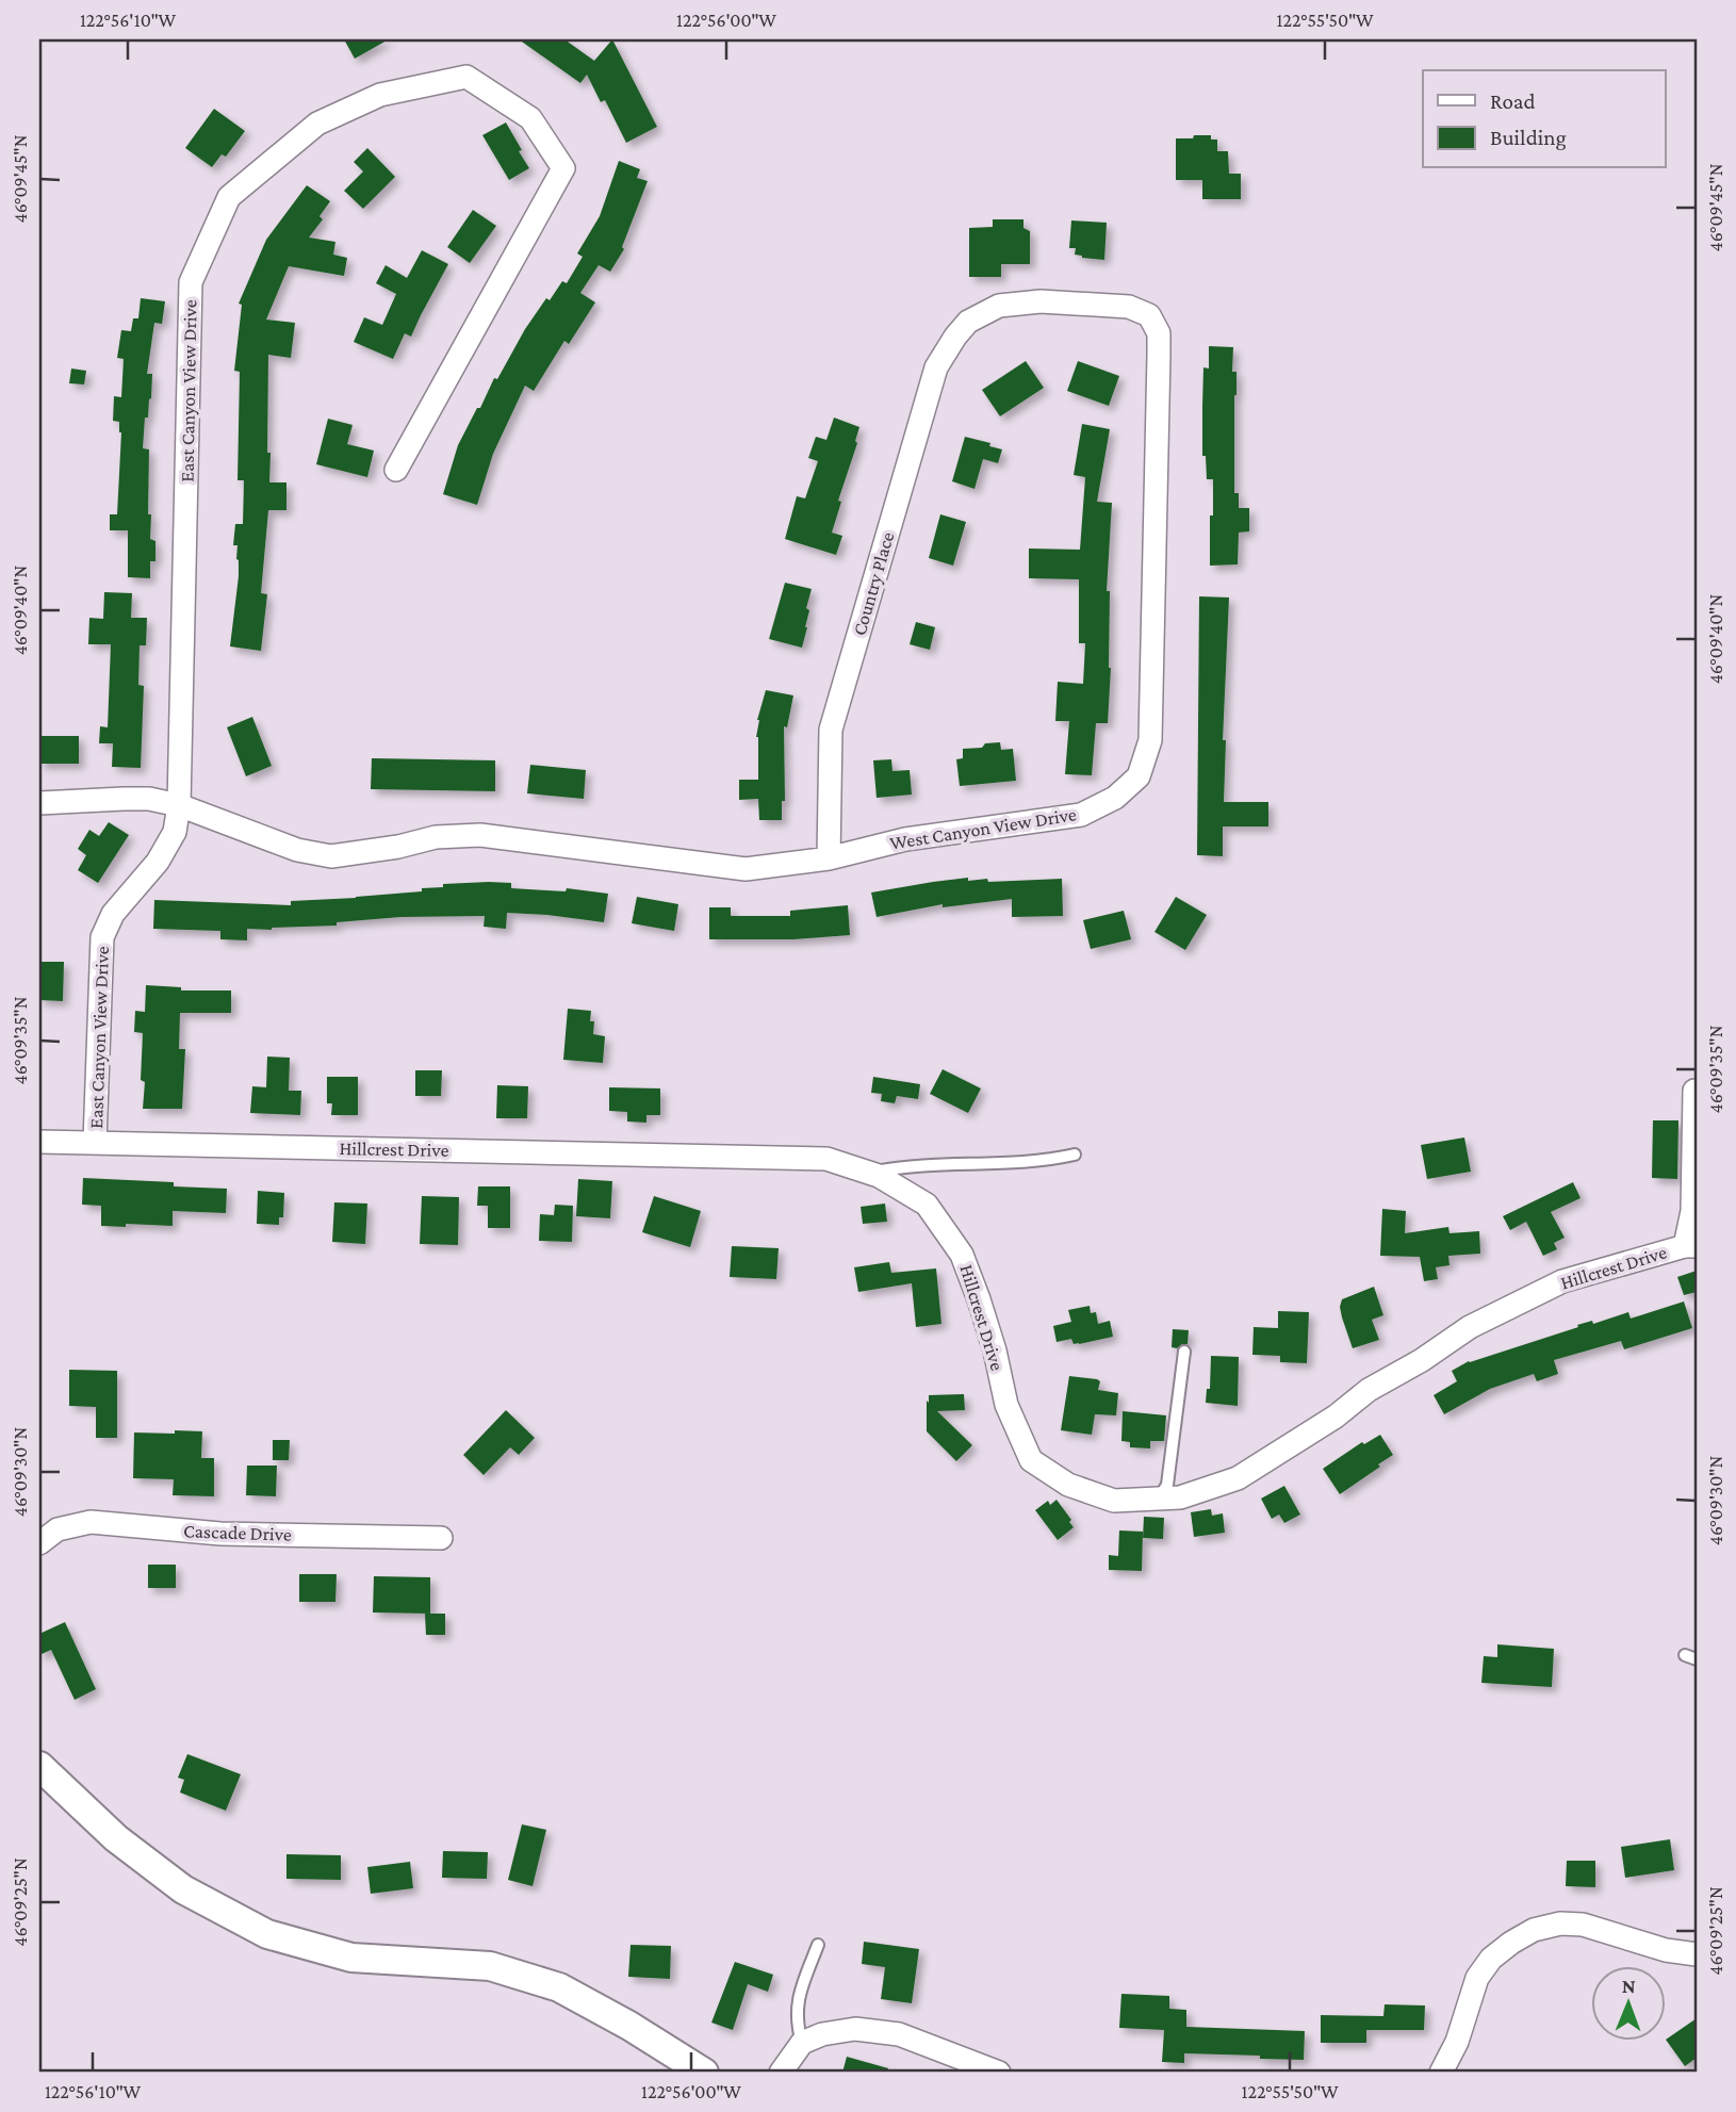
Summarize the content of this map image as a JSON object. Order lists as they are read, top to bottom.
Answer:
{
  "streets": {
    "street": [
      "East Canyon View Drive",
      "Country Place",
      "West Canyon View Drive",
      "Hillcrest Drive",
      "Cascade Drive"
    ]
  },
  "crossings": [
    ["East Canyon View Drive", "West Canyon View Drive"],
    ["East Canyon View Drive", "Hillcrest Drive"],
    ["Country Place", "West Canyon View Drive"]
  ],
  "legend": ["Road", "Building"],
  "north": "top",
  "coordinates": [
    "122°56'10\"W",
    "122°56'00\"W",
    "122°55'50\"W",
    "46°09'45\"N",
    "46°09'40\"N",
    "46°09'35\"N",
    "46°09'30\"N",
    "46°09'25\"N"
  ]
}
